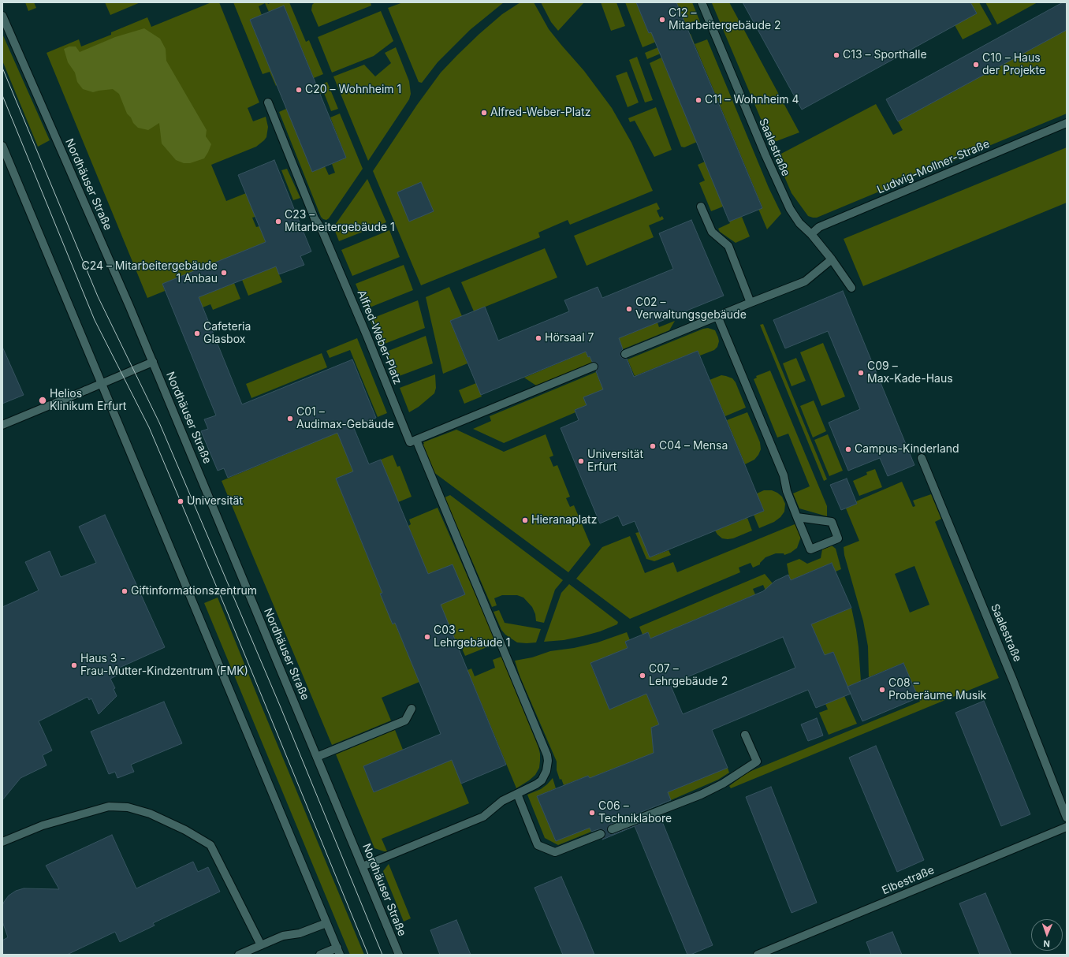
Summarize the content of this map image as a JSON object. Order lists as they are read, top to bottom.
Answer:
{
  "streets": {
    "main road": [
      "Saalestraße",
      "Ludwig-Mollner-Straße",
      "Nordhäuser Straße",
      "Alfred-Weber-Platz",
      "Elbestraße"
    ]
  },
  "crossings": [
    ["Saalestraße", "Ludwig-Mollner-Straße"]
  ],
  "places": [
    "C12 – Mitarbeitergebäude 2",
    "C13 – Sporthalle",
    "C10 – Haus der Projekte",
    "C20 – Wohnheim 1",
    "C11 – Wohnheim 4",
    "Alfred-Weber-Platz",
    "C23 – Mitarbeitergebäude 1",
    "C24 – Mitarbeitergebäude 1 Anbau",
    "C02 – Verwaltungsgebäude",
    "Cafeteria Glasbox",
    "Hörsaal 7",
    "C09 – Max-Kade-Haus",
    "Helios Klinikum Erfurt",
    "C01 – Audimax-Gebäude",
    "C04 – Mensa",
    "Campus-Kinderland",
    "Universität Erfurt",
    "Universität",
    "Hieranaplatz",
    "Giftinformationszentrum",
    "C03 - Lehrgebäude 1",
    "Haus 3 - Frau-Mutter-Kindzentrum (FMK)",
    "C07 – Lehrgebäude 2",
    "C08 – Proberäume Musik",
    "C06 – Techniklabore"
  ],
  "north": "bottom"
}
